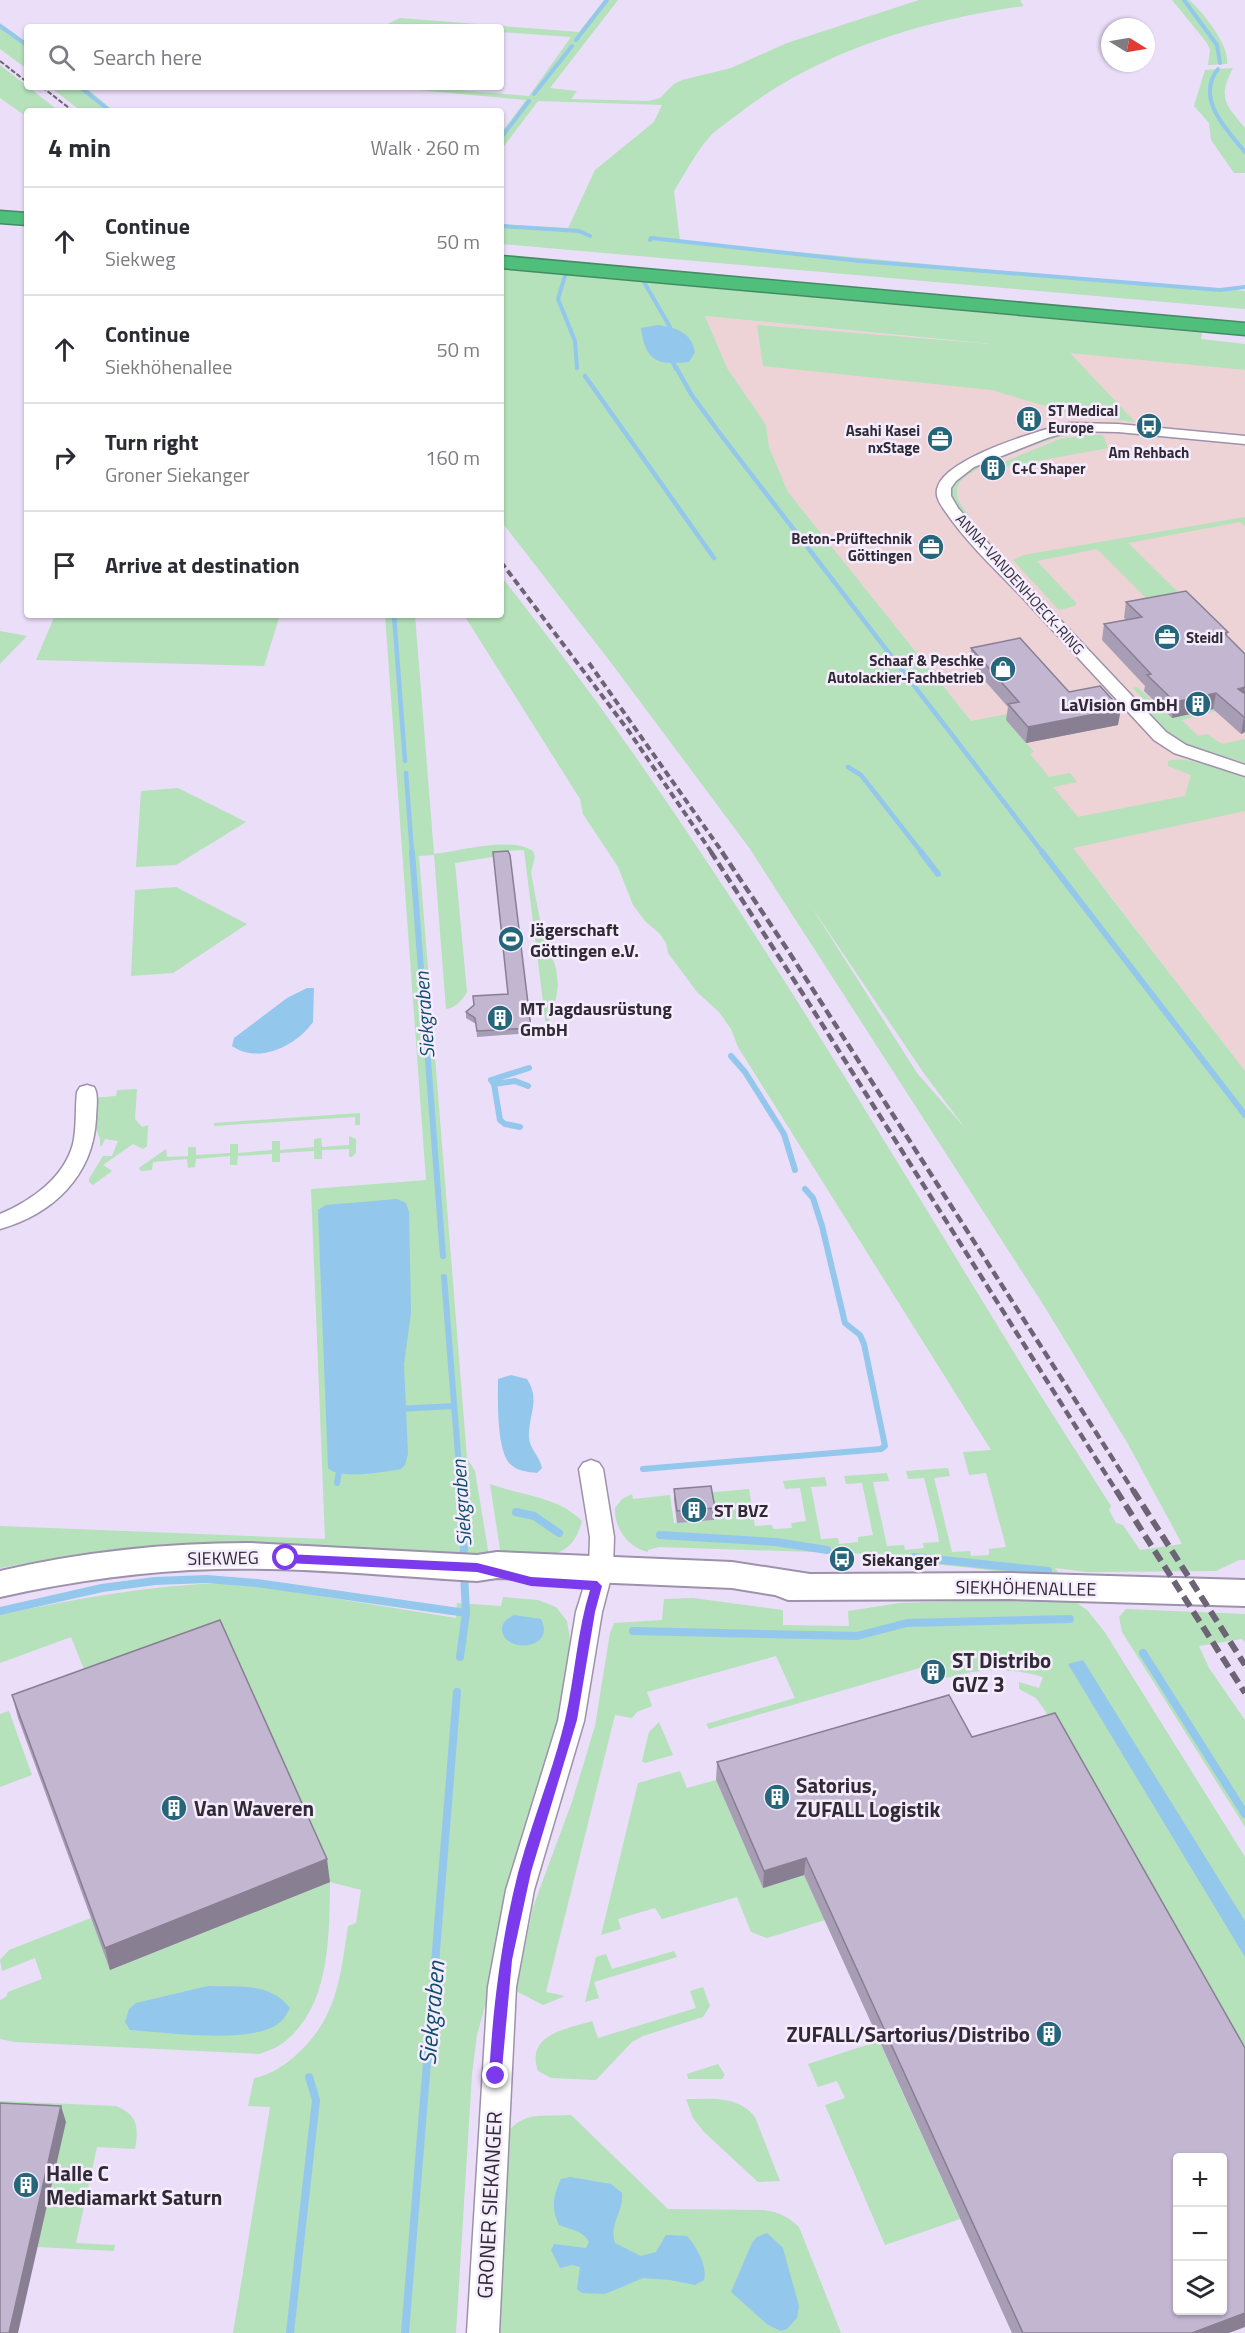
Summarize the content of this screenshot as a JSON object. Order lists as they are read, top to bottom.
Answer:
{
  "streets": {
    "main road": ["SIEKWEG", "SIEKHÖHENALLEE"],
    "street": ["ANNA-VANDENHOECK-RING", "GRONER SIEKANGER"]
  },
  "crossings": [
    ["SIEKWEG", "SIEKHÖHENALLEE"],
    ["SIEKHÖHENALLEE", "GRONER SIEKANGER"]
  ],
  "water": ["Siekgraben"],
  "places": {
    "building": [
      "ST Medical Europe",
      "C+C Shaper",
      "LaVision GmbH",
      "MT Jagdausrüstung GmbH",
      "ST BVZ",
      "ST Distribo GVZ 3",
      "Satorius, ZUFALL Logistik",
      "Van Waveren",
      "ZUFALL/Sartorius/Distribo",
      "Halle C Mediamarkt Saturn"
    ],
    "bus stop": ["Am Rehbach", "Siekanger"],
    "office": ["Asahi Kasei nxStage", "Beton-Prüftechnik Göttingen", "Steidl"],
    "shop": ["Schaaf & Peschke Autolackier-Fachbetrieb"],
    "sports": ["Jägerschaft Göttingen e.V."]
  },
  "north": "right",
  "page": {
    "search": "Search here",
    "heading": ["4 min", "Walk · 260 m"],
    "list": [
      ["Continue", "Siekweg", "50 m"],
      ["Continue", "Siekhöhenallee", "50 m"],
      ["Turn right", "Groner Siekanger", "160 m"],
      "Arrive at destination"
    ],
    "map_buttons": ["+", "−"]
  }
}
